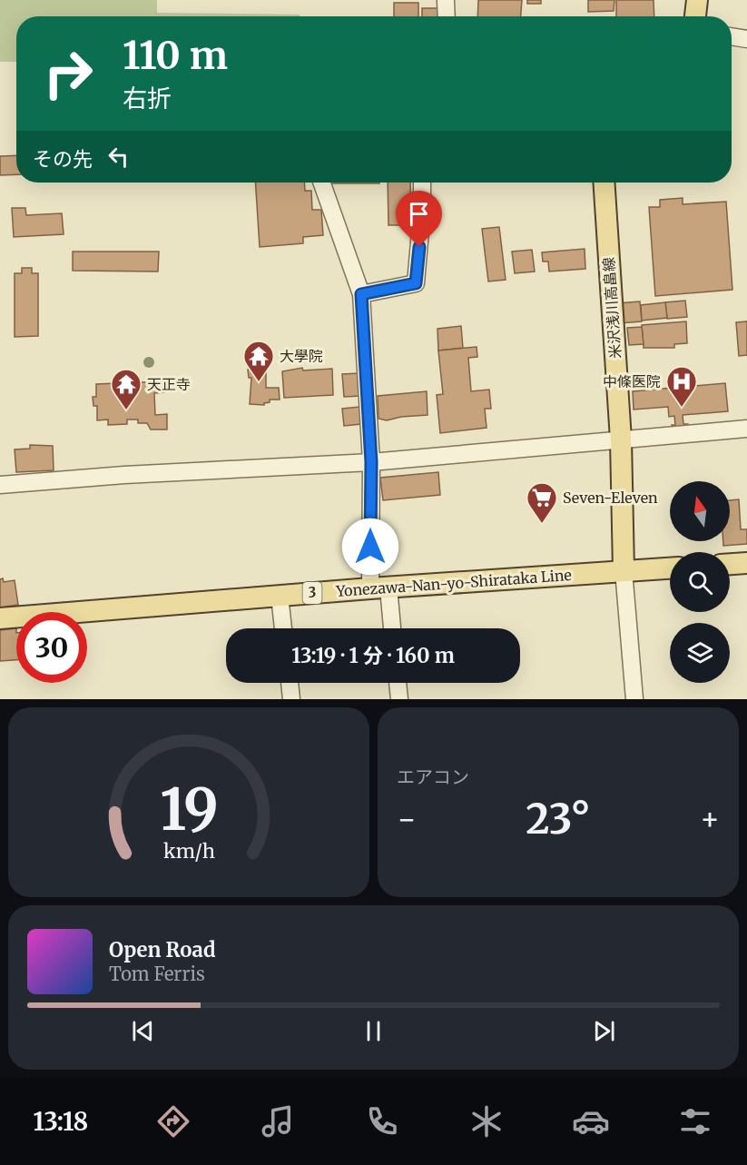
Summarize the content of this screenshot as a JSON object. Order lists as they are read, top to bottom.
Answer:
{
  "streets": {
    "main road": ["米沢浅川高畠線", "Yonezawa-Nan-yo-Shirataka Line", "3"]
  },
  "crossings": [
    ["米沢浅川高畠線", "Yonezawa-Nan-yo-Shirataka Line"]
  ],
  "places": {
    "temple": ["大學院", "天正寺"],
    "hospital": ["中條医院"],
    "supermarket": ["Seven-Eleven"]
  },
  "north": "top",
  "page": {
    "turn": ["110 m", "右折"],
    "then": "その先",
    "limit": "30",
    "trip": "13:19 · 1 分 · 160 m",
    "tile": "エアコン",
    "heat": ["−", "23°", "+"],
    "song": ["Open Road", "Tom Ferris"],
    "tabs": "13:18",
    "gauge": ["19", "km/h"]
  }
}
